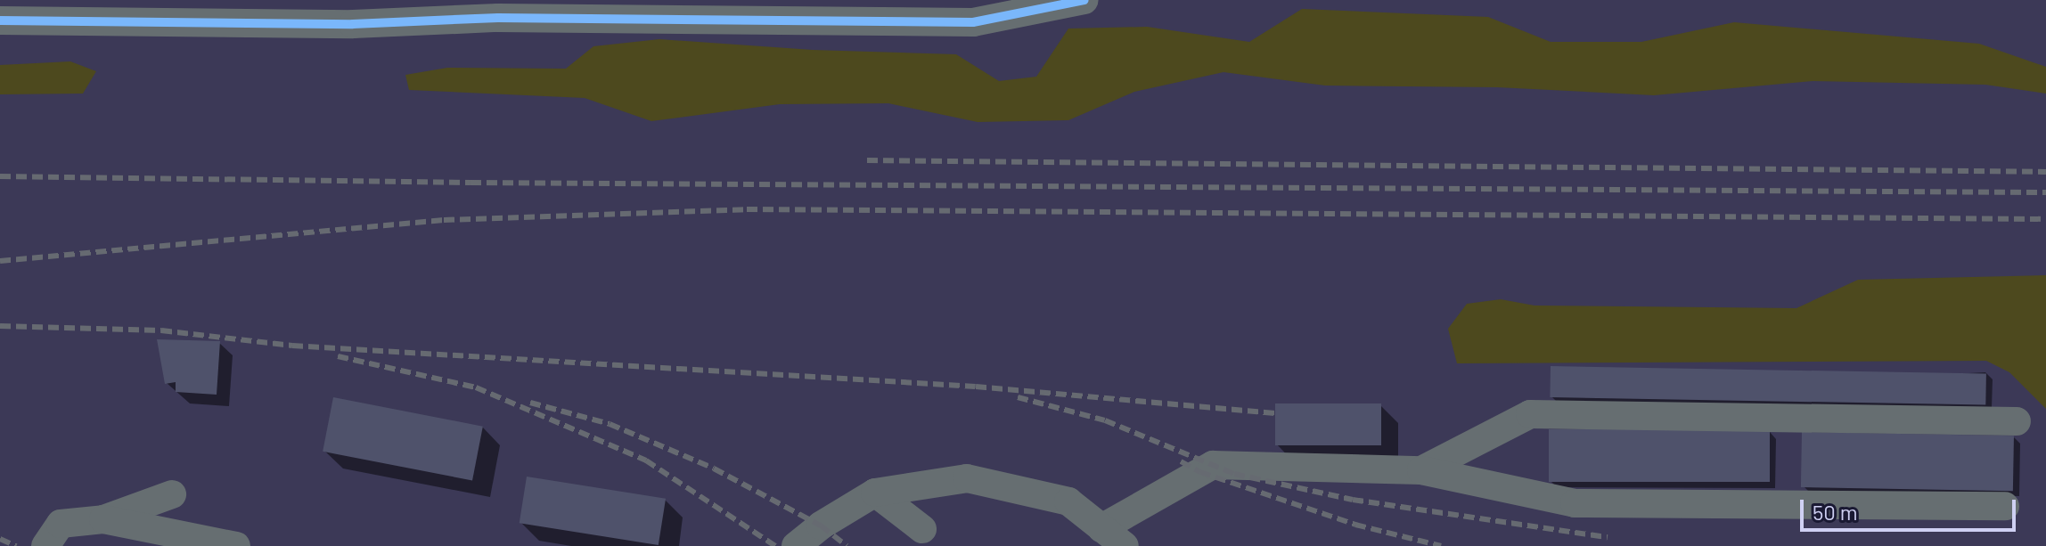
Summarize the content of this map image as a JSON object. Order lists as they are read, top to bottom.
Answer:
{
  "scale_bar": "50 m"
}
